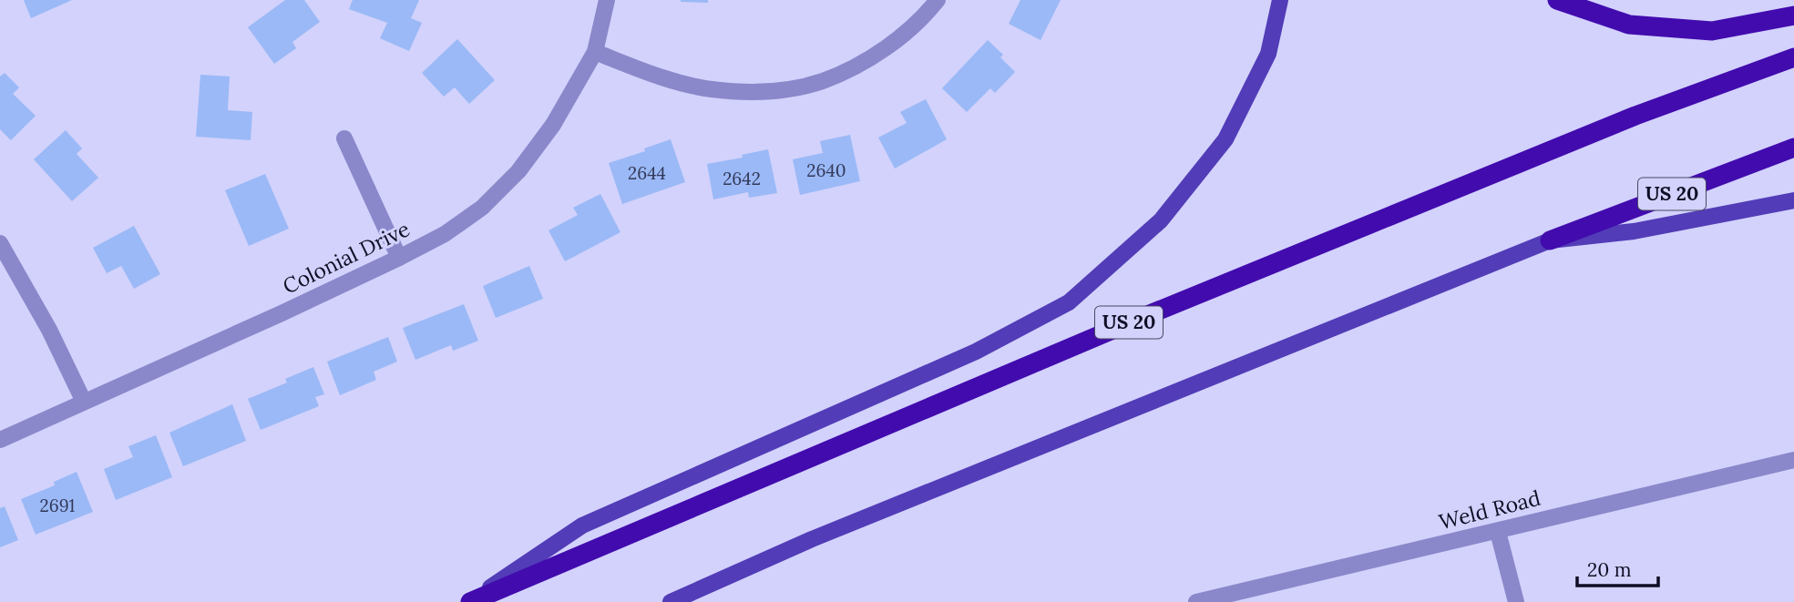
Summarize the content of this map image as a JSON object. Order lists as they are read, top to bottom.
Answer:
{
  "streets": {
    "highway": ["US 20"],
    "street": ["Colonial Drive", "Weld Road"]
  },
  "house_numbers": [
    "2640",
    "2644",
    "2642",
    "2691"
  ],
  "scale_bar": "20 m"
}
